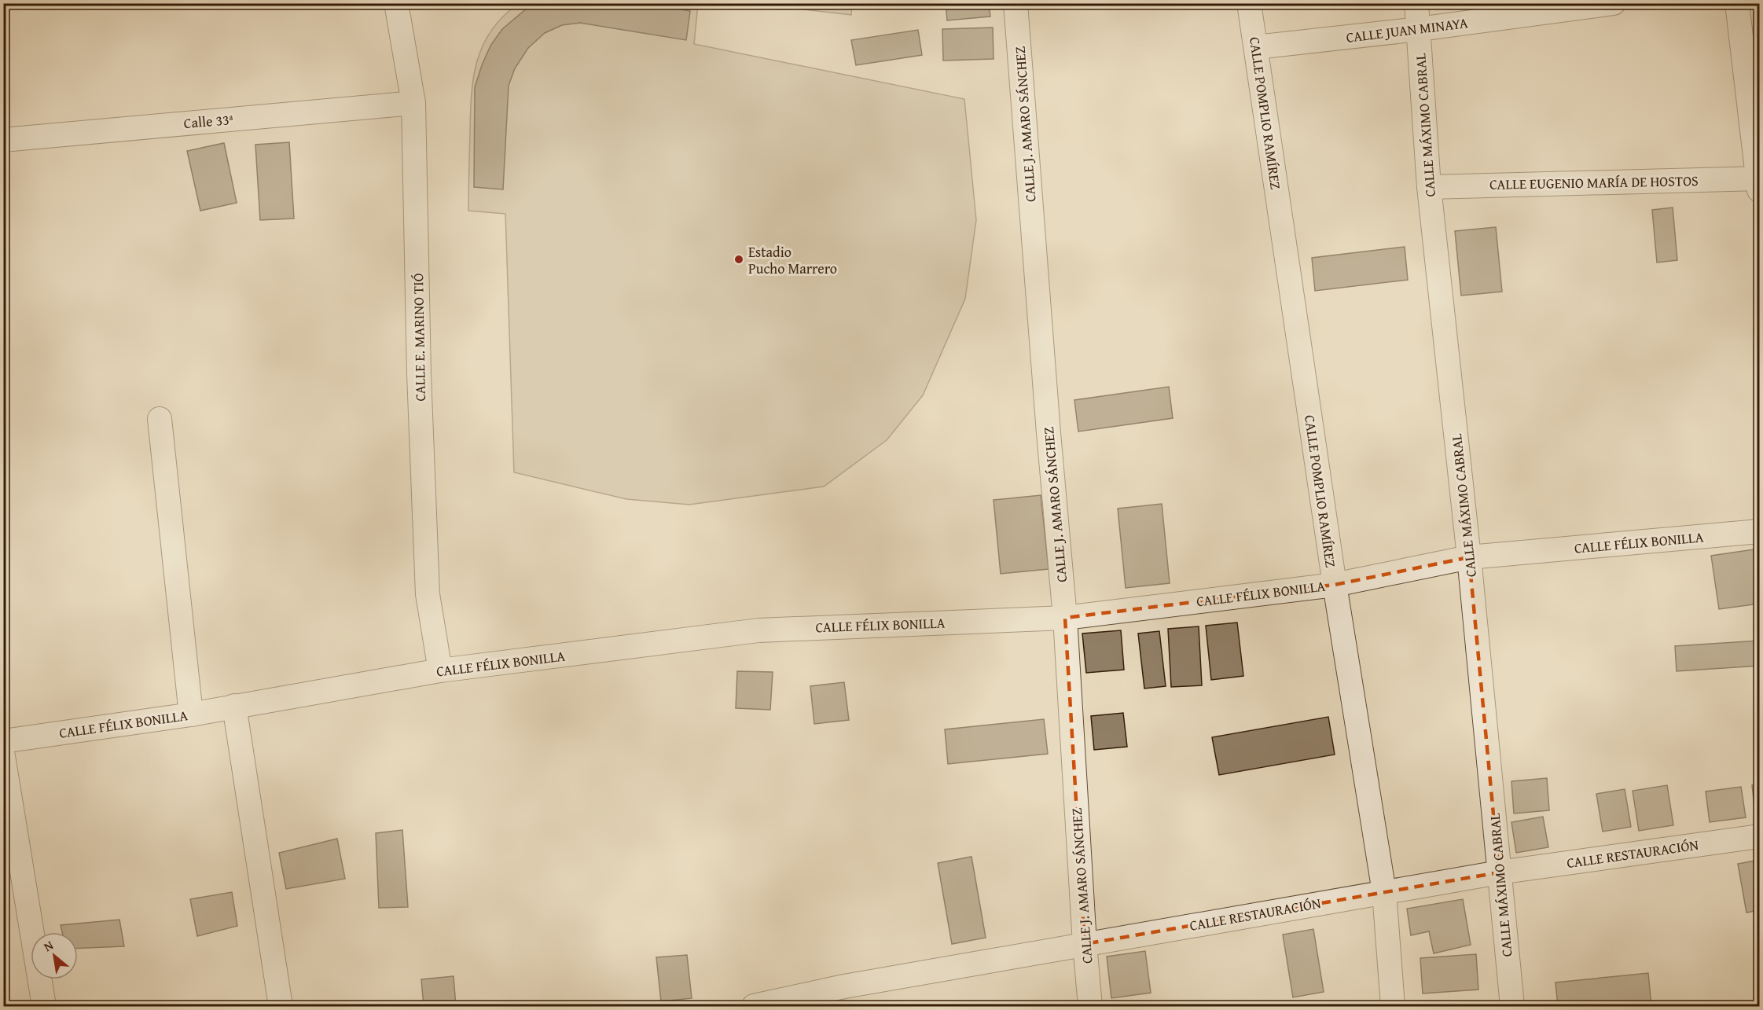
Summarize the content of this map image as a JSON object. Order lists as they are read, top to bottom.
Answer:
{
  "streets": {
    "street": [
      "CALLE JUAN MINAYA",
      "CALLE POMPLIO RAMÍREZ",
      "Calle 33ª",
      "CALLE J. AMARO SÁNCHEZ",
      "CALLE MÁXIMO CABRAL",
      "CALLE EUGENIO MARÍA DE HOSTOS",
      "CALLE E. MARINO TIÓ",
      "CALLE FÉLIX BONILLA",
      "CALLE RESTAURACIÓN"
    ]
  },
  "crossings": [
    ["CALLE JUAN MINAYA", "CALLE POMPLIO RAMÍREZ"],
    ["CALLE JUAN MINAYA", "CALLE MÁXIMO CABRAL"],
    ["CALLE POMPLIO RAMÍREZ", "CALLE FÉLIX BONILLA"],
    ["CALLE POMPLIO RAMÍREZ", "CALLE RESTAURACIÓN"],
    ["Calle 33ª", "CALLE E. MARINO TIÓ"],
    ["CALLE J. AMARO SÁNCHEZ", "CALLE FÉLIX BONILLA"],
    ["CALLE J. AMARO SÁNCHEZ", "CALLE RESTAURACIÓN"],
    ["CALLE MÁXIMO CABRAL", "CALLE EUGENIO MARÍA DE HOSTOS"],
    ["CALLE MÁXIMO CABRAL", "CALLE FÉLIX BONILLA"],
    ["CALLE MÁXIMO CABRAL", "CALLE RESTAURACIÓN"],
    ["CALLE E. MARINO TIÓ", "CALLE FÉLIX BONILLA"]
  ],
  "places": ["Estadio Pucho Marrero"],
  "north": "top left"
}
